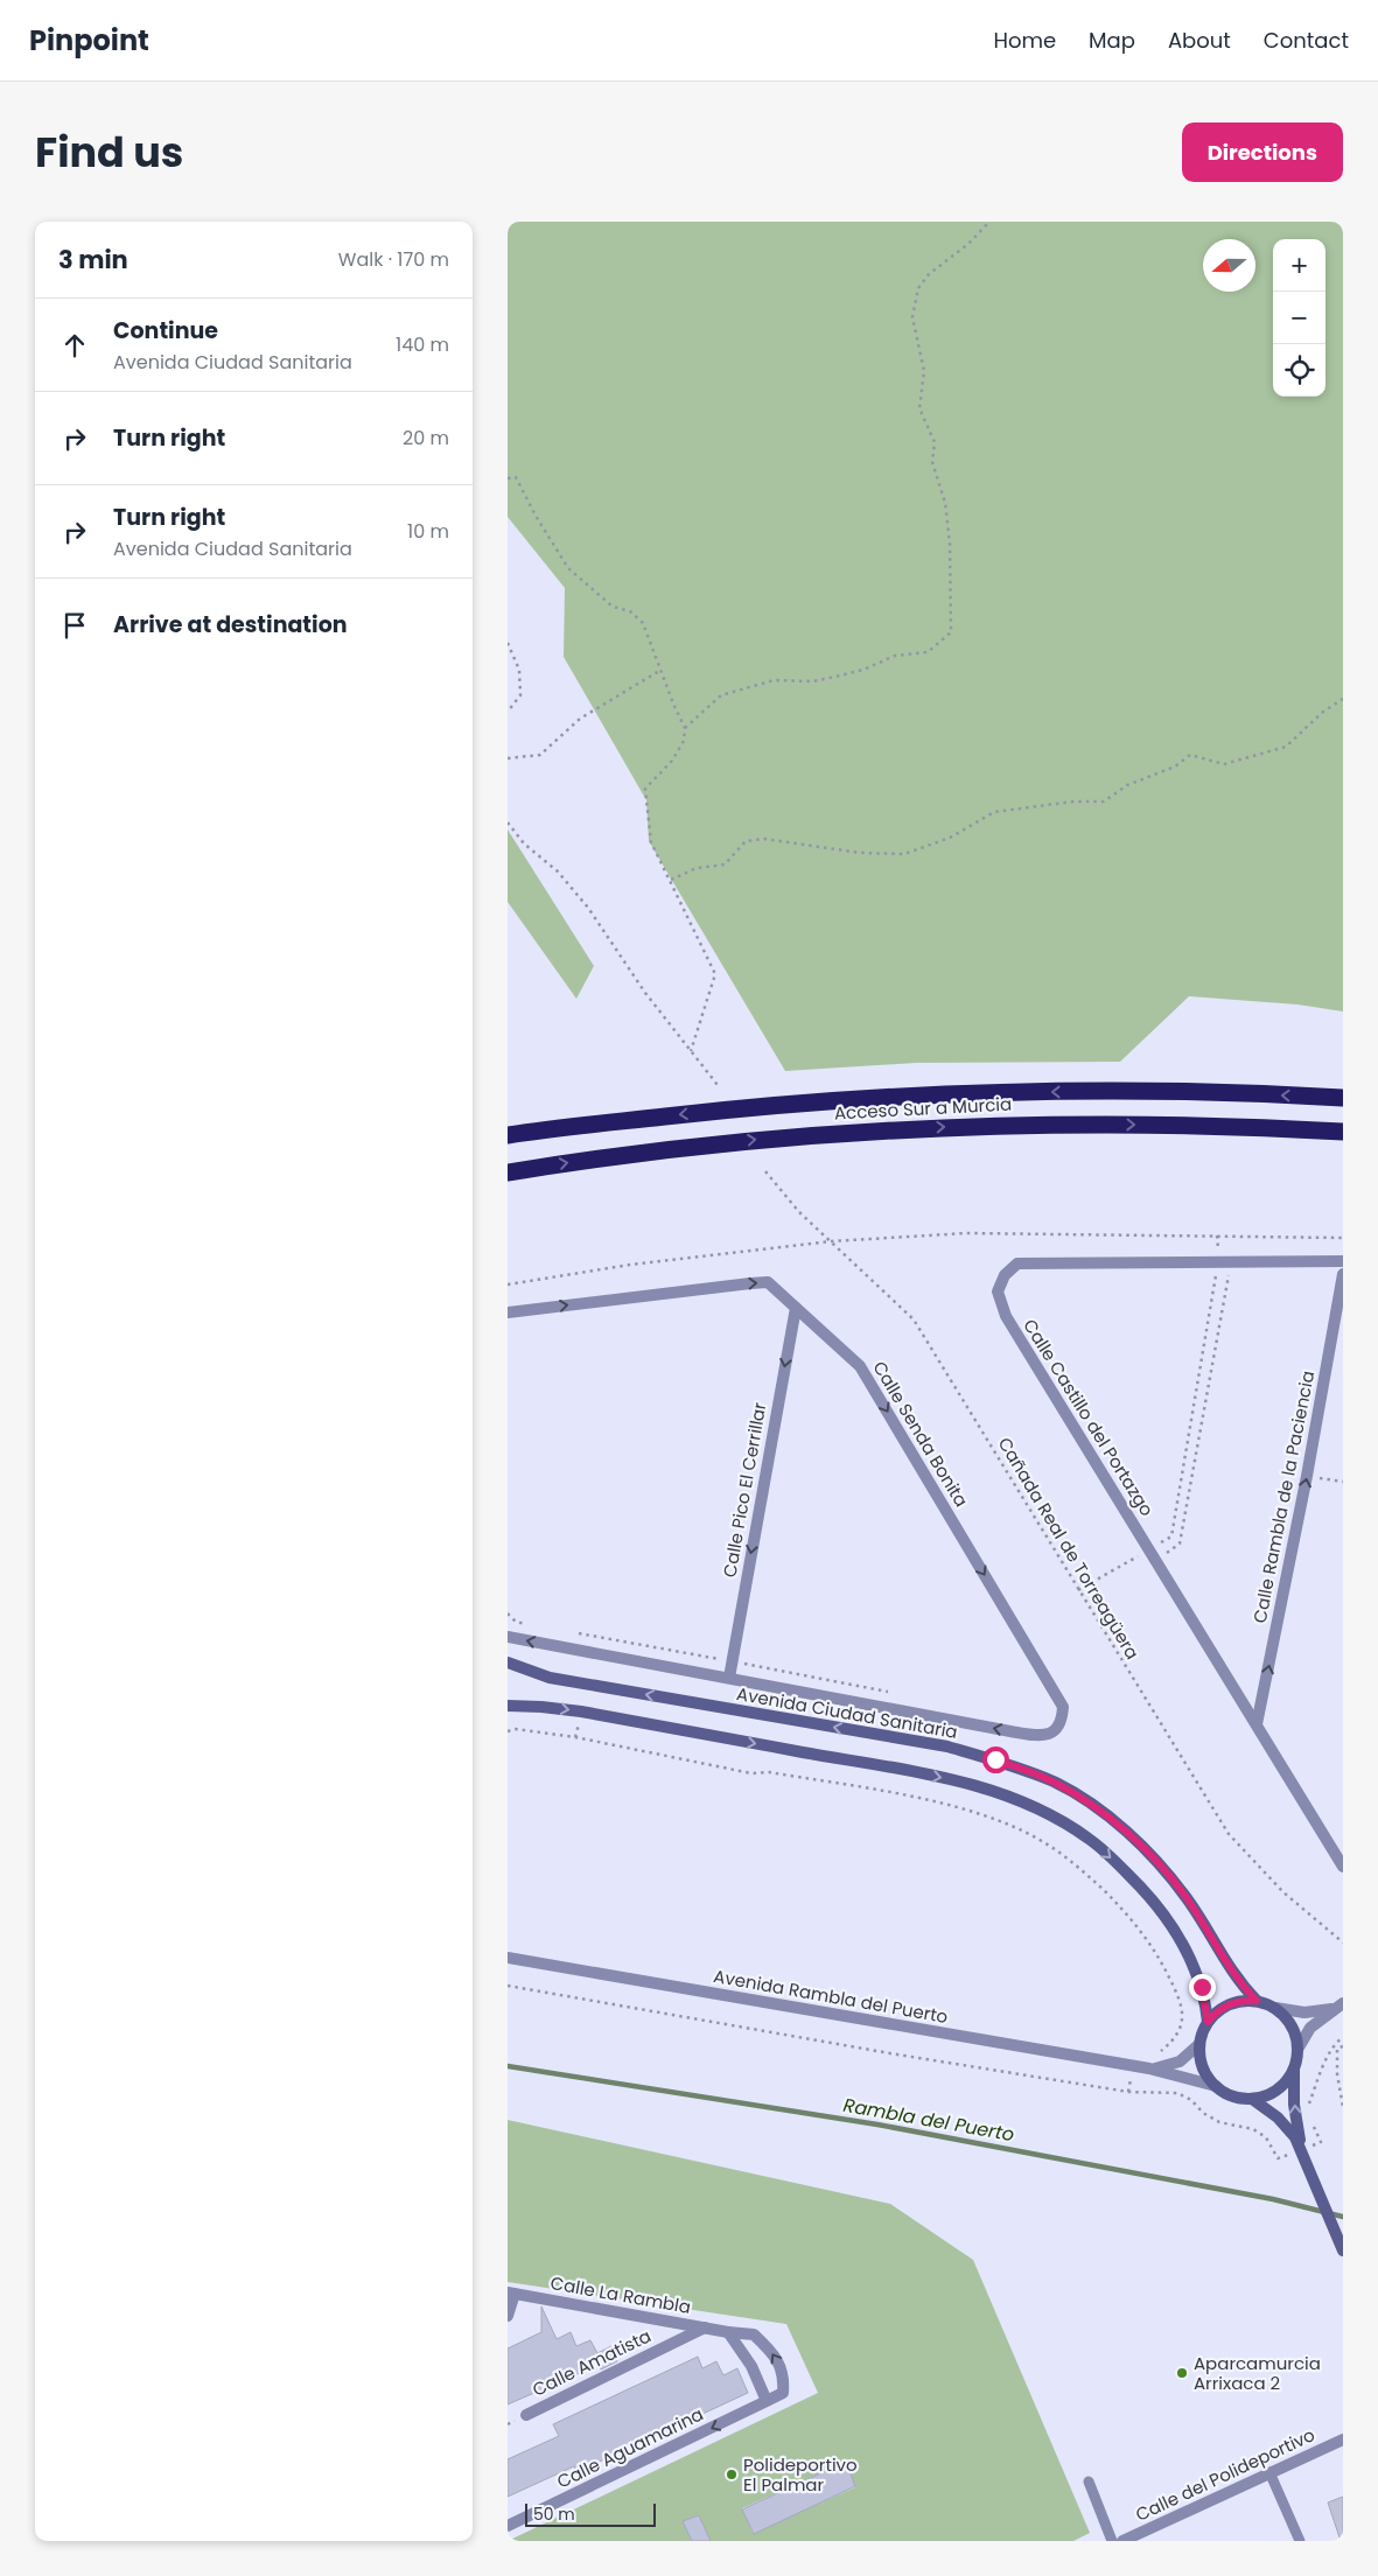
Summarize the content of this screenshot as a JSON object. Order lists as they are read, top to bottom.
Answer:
{
  "streets": {
    "highway": ["Acceso Sur a Murcia"],
    "street": [
      "Calle Castillo del Portazgo",
      "Calle Senda Bonita",
      "Calle Pico El Cerrillar",
      "Calle Rambla de la Paciencia",
      "Avenida Ciudad Sanitaria",
      "Avenida Rambla del Puerto",
      "Calle La Rambla",
      "Calle Amatista",
      "Calle Aguamarina",
      "Calle del Polideportivo"
    ],
    "path": ["Cañada Real de Torreagüera"]
  },
  "crossings": [
    ["Calle Castillo del Portazgo", "Calle Rambla de la Paciencia"],
    ["Calle Senda Bonita", "Calle Pico El Cerrillar"],
    ["Avenida Ciudad Sanitaria", "Avenida Rambla del Puerto"],
    ["Calle La Rambla", "Calle Amatista"],
    ["Calle La Rambla", "Calle Aguamarina"]
  ],
  "one_way": ["Calle Pico El Cerrillar", "Calle Rambla de la Paciencia", "Calle Aguamarina"],
  "water": ["Rambla del Puerto"],
  "places": ["Aparcamurcia Arrixaca 2", "Polideportivo El Palmar"],
  "scale_bar": "50 m",
  "north": "left",
  "page": {
    "header": "Pinpoint",
    "nav": [
      "Home",
      "Map",
      "About",
      "Contact"
    ],
    "title": "Find us",
    "buttons": "Directions",
    "heading": ["3 min", "Walk · 170 m"],
    "map_buttons": ["+", "−"],
    "list": [
      ["Continue", "Avenida Ciudad Sanitaria", "140 m"],
      ["Turn right", "20 m"],
      ["Turn right", "Avenida Ciudad Sanitaria", "10 m"],
      "Arrive at destination"
    ],
    "scale": "50 m"
  }
}
